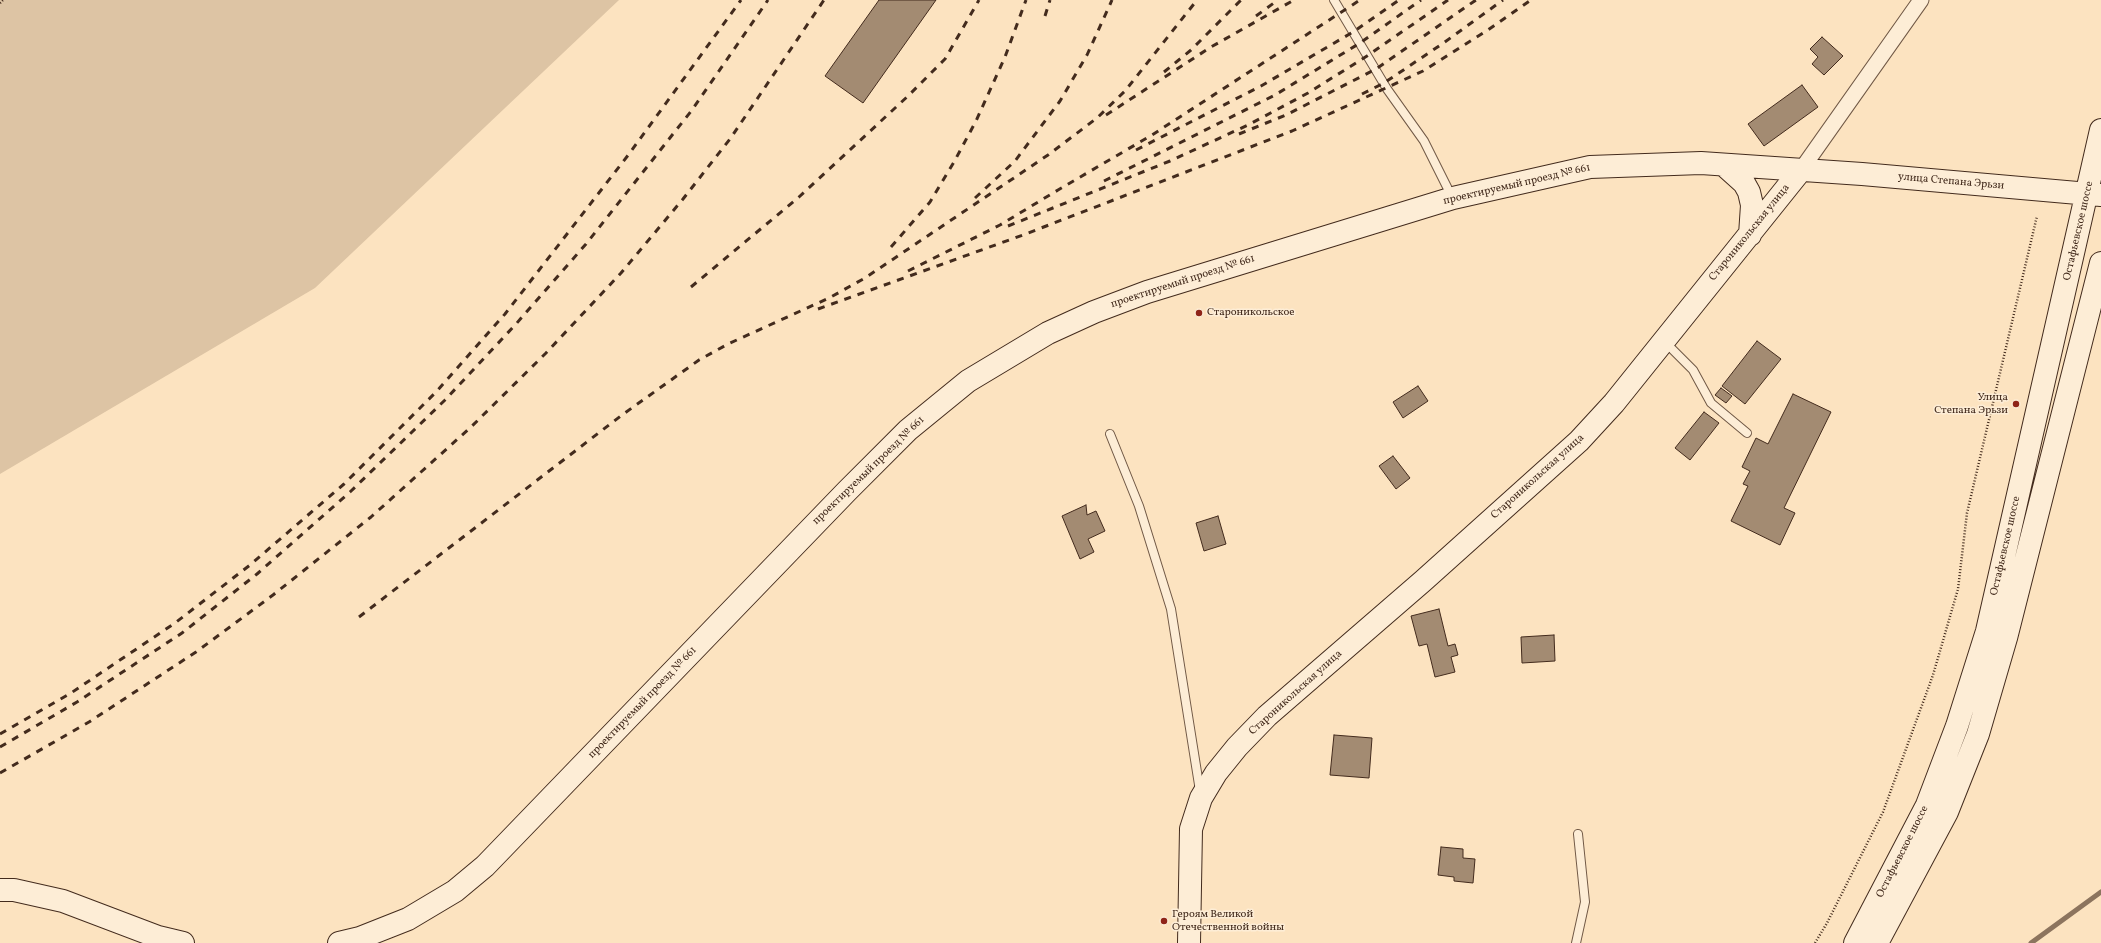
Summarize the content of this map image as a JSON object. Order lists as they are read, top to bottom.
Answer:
{
  "streets": {
    "main road": [
      "улица Степана Эрьзи",
      "проектируемый проезд № 661",
      "Остафьевское шоссе",
      "Староникольская улица"
    ]
  },
  "crossings": [
    ["улица Степана Эрьзи", "проектируемый проезд № 661"],
    ["улица Степана Эрьзи", "Остафьевское шоссе"],
    ["улица Степана Эрьзи", "Староникольская улица"],
    ["проектируемый проезд № 661", "Староникольская улица"]
  ],
  "places": ["Староникольское", "Улица Степана Эрьзи", "Героям Великой Отечественной войны"]
}
